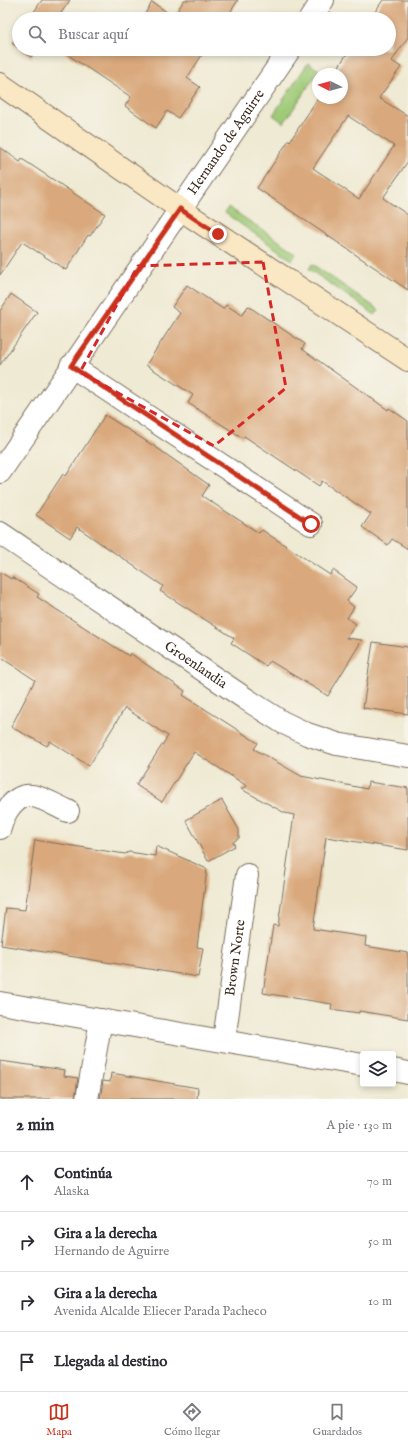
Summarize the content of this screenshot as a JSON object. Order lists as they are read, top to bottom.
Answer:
{
  "streets": {
    "street": ["Hernando de Aguirre", "Groenlandia", "Brown Norte"]
  },
  "north": "left",
  "page": {
    "search": "Buscar aquí",
    "heading": ["2 min", "A pie · 130 m"],
    "list": [
      ["Continúa", "Alaska", "70 m"],
      ["Gira a la derecha", "Hernando de Aguirre", "50 m"],
      ["Gira a la derecha", "Avenida Alcalde Eliecer Parada Pacheco", "10 m"],
      "Llegada al destino"
    ],
    "nav": ["Mapa", "Cómo llegar", "Guardados"]
  }
}
